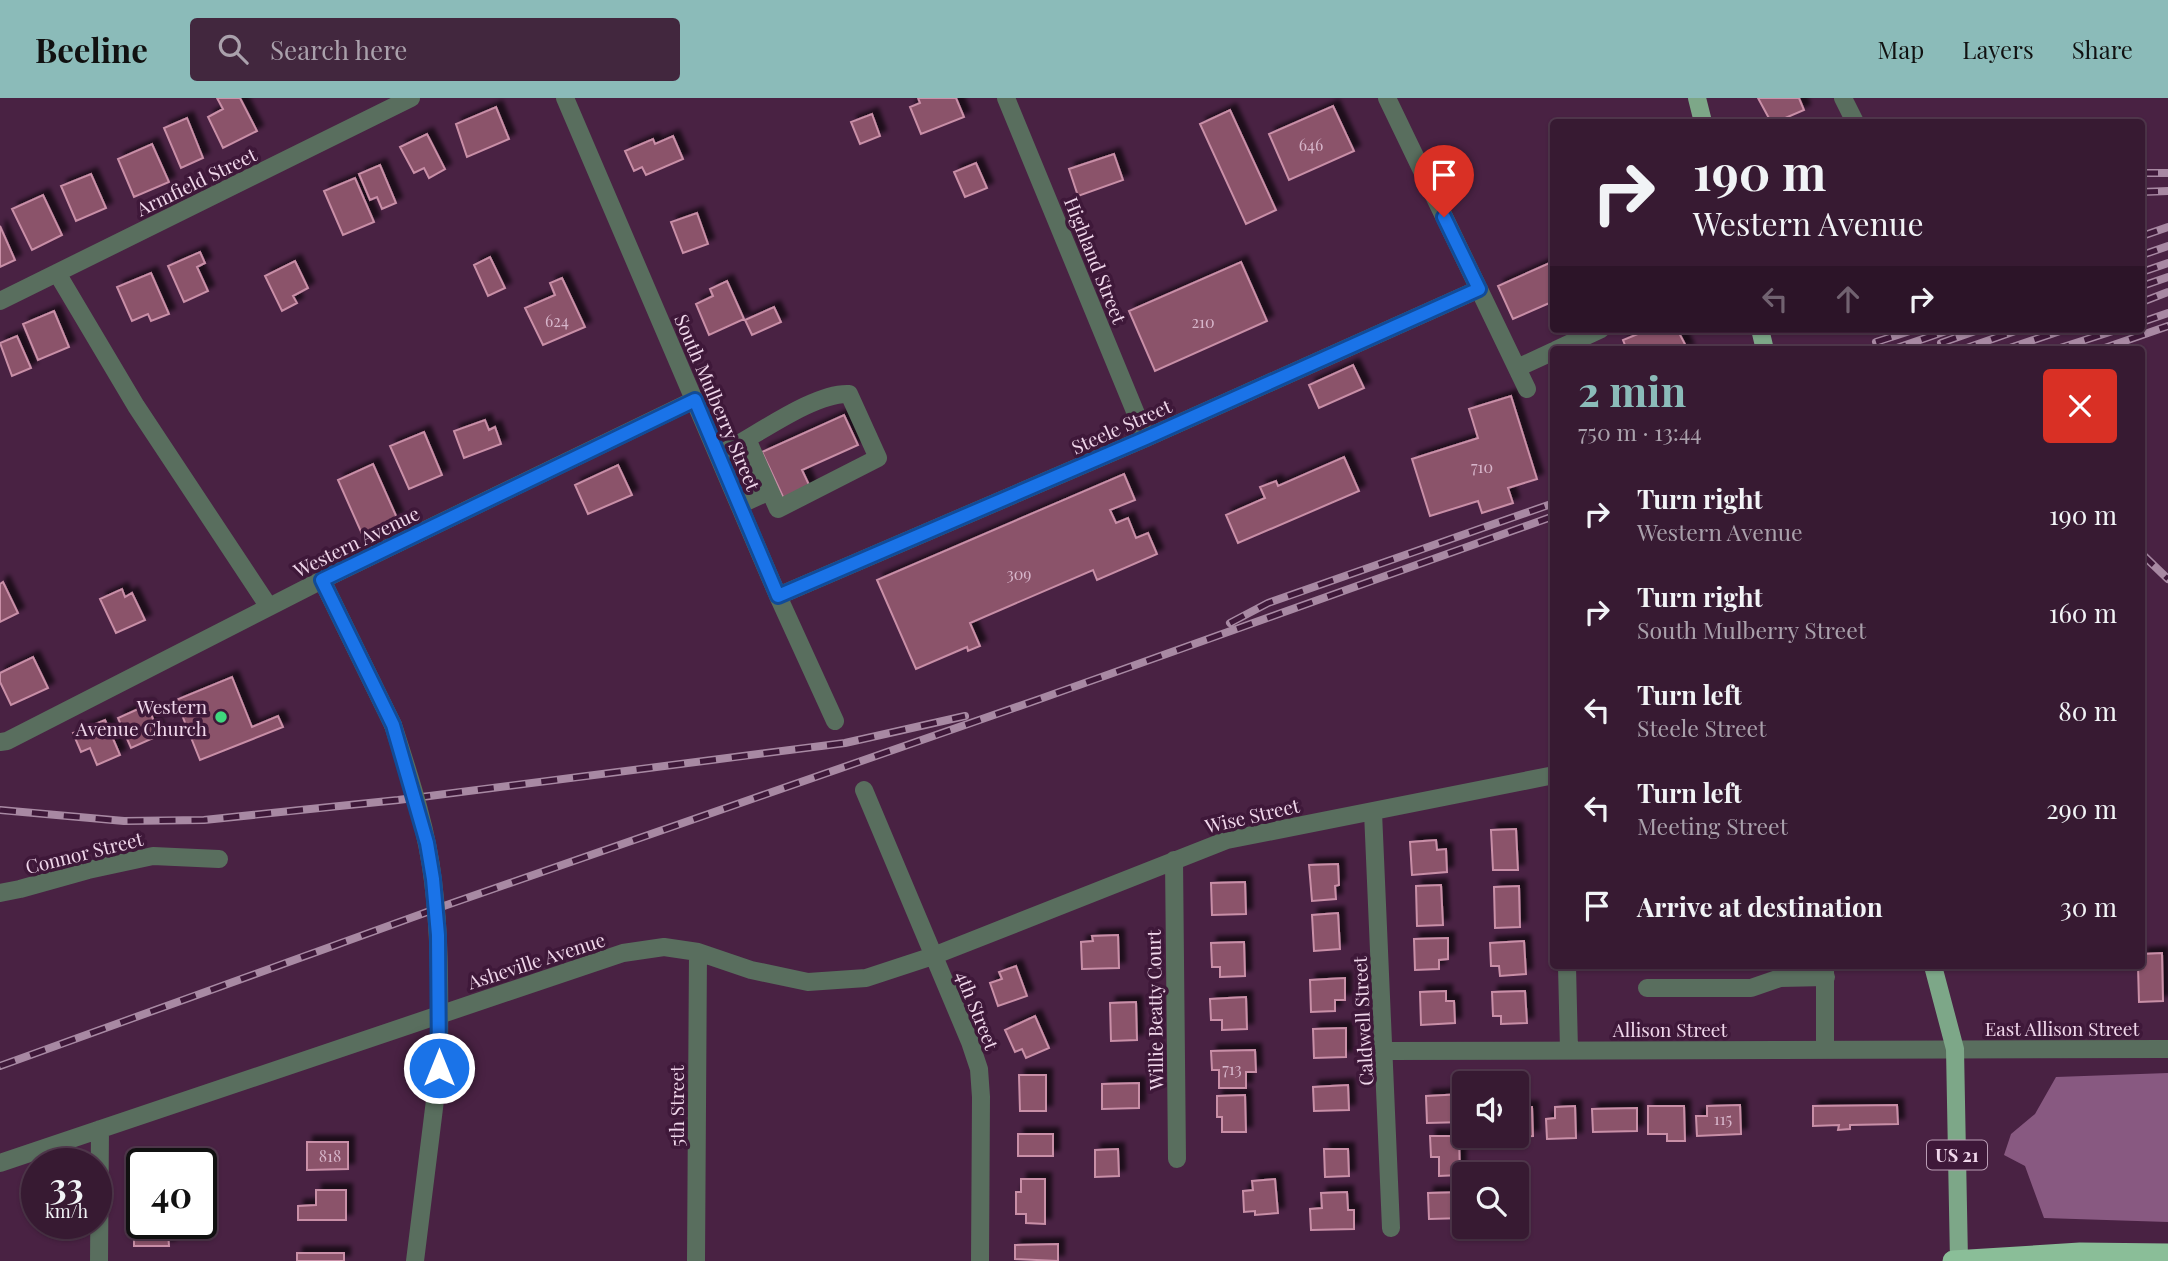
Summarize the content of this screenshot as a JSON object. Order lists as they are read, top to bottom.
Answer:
{
  "streets": {
    "main road": ["US 21"],
    "street": [
      "Armfield Street",
      "Highland Street",
      "South Mulberry Street",
      "Steele Street",
      "Western Avenue",
      "Wise Street",
      "Connor Street",
      "Asheville Avenue",
      "4th Street",
      "Willie Beatty Court",
      "Caldwell Street",
      "East Allison Street",
      "Allison Street",
      "5th Street"
    ]
  },
  "crossings": [
    ["Highland Street", "Steele Street"],
    ["South Mulberry Street", "Steele Street"],
    ["South Mulberry Street", "Western Avenue"],
    ["Wise Street", "Asheville Avenue"],
    ["Wise Street", "4th Street"],
    ["Wise Street", "Willie Beatty Court"],
    ["Wise Street", "Caldwell Street"],
    ["Asheville Avenue", "4th Street"],
    ["Asheville Avenue", "5th Street"],
    ["Caldwell Street", "Allison Street"],
    ["East Allison Street", "Allison Street"],
    ["East Allison Street", "US 21"],
    ["Allison Street", "US 21"]
  ],
  "places": ["Western Avenue Church"],
  "house_numbers": [
    "646",
    "624",
    "210",
    "710",
    "309",
    "713",
    "115",
    "818"
  ],
  "page": {
    "header": "Beeline",
    "search": "Search here",
    "nav": ["Map", "Layers", "Share"],
    "turn": ["190 m", "Western Avenue"],
    "heading": ["2 min", "750 m · 13:44"],
    "list": [
      {
        "name": "Turn right",
        "note": "Western Avenue",
        "value": "190 m"
      },
      {
        "name": "Turn right",
        "note": "South Mulberry Street",
        "value": "160 m"
      },
      {
        "name": "Turn left",
        "note": "Steele Street",
        "value": "80 m"
      },
      {
        "name": "Turn left",
        "note": "Meeting Street",
        "value": "290 m"
      },
      {
        "name": "Arrive at destination",
        "value": "30 m"
      }
    ],
    "speed": "33 km/h",
    "limit": "40"
  }
}
